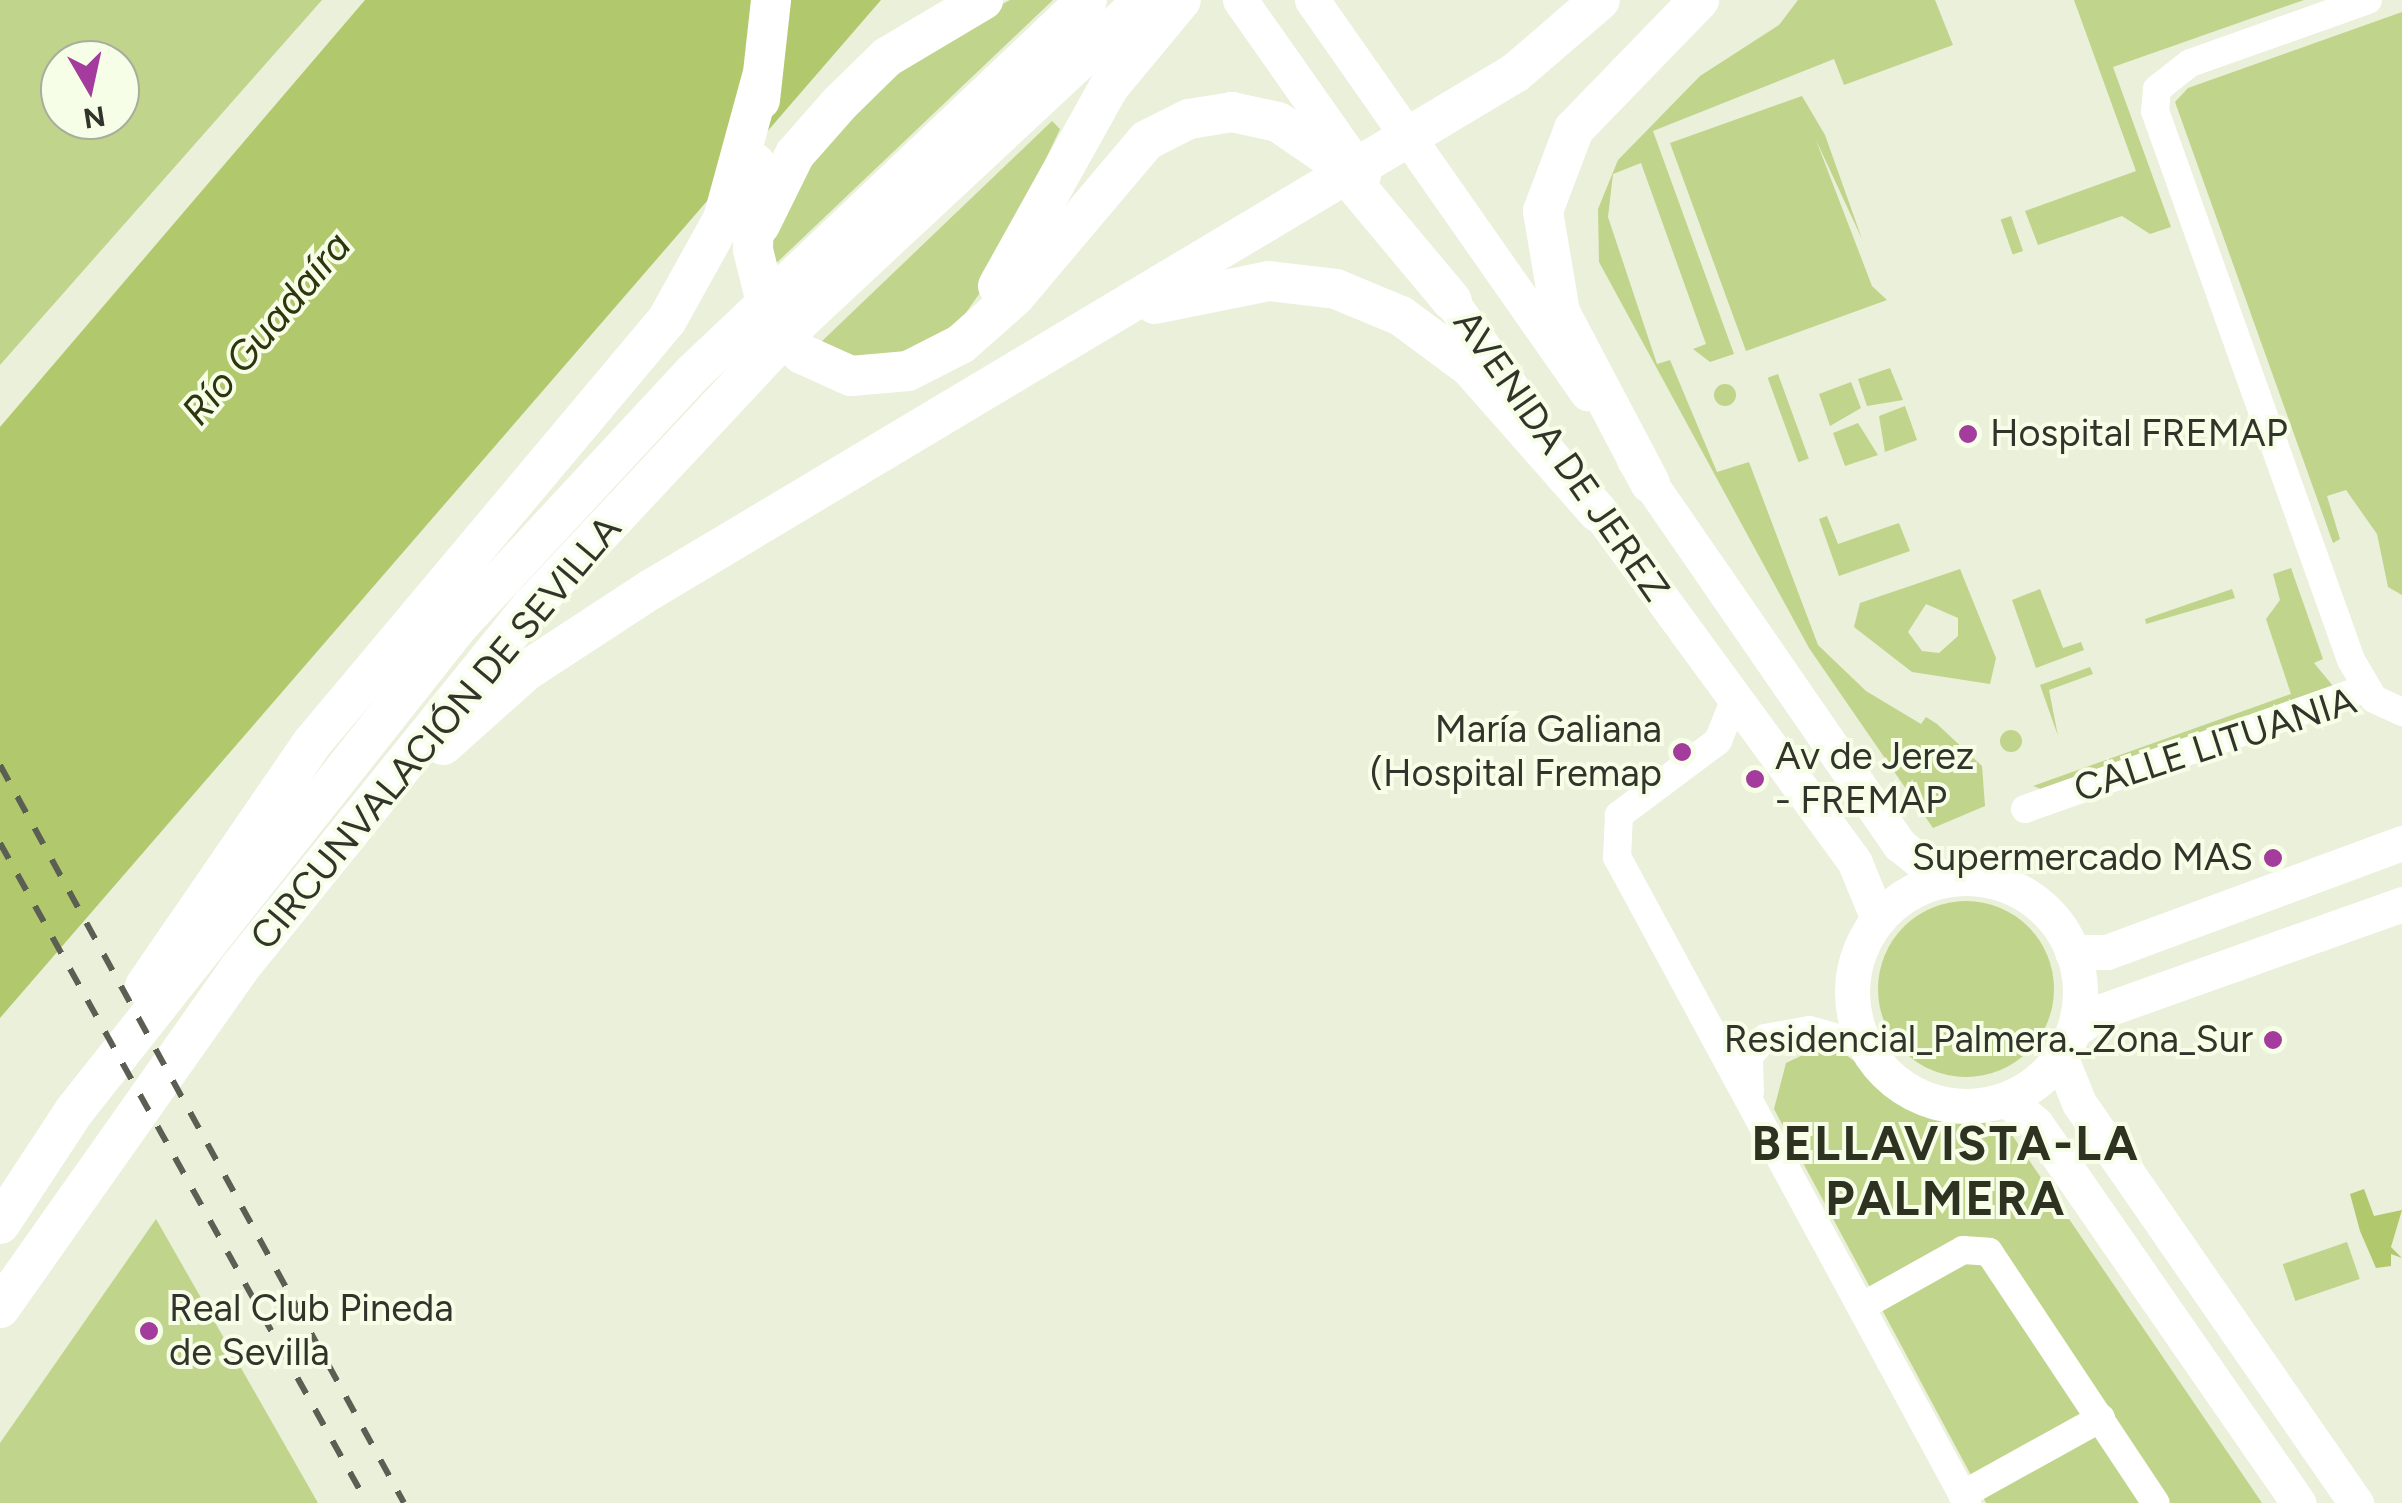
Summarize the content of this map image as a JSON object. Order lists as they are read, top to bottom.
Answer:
{
  "streets": {
    "highway": ["CIRCUNVALACIÓN DE SEVILLA"],
    "main road": ["AVENIDA DE JEREZ"],
    "street": ["CALLE LITUANIA"]
  },
  "districts": ["BELLAVISTA-LA PALMERA"],
  "water": ["Río Guadaíra"],
  "places": [
    "Hospital FREMAP",
    "María Galiana (Hospital Fremap",
    "Av de Jerez - FREMAP",
    "Supermercado MAS",
    "Residencial_Palmera._Zona_Sur",
    "Real Club Pineda de Sevilla"
  ],
  "north": "bottom"
}
